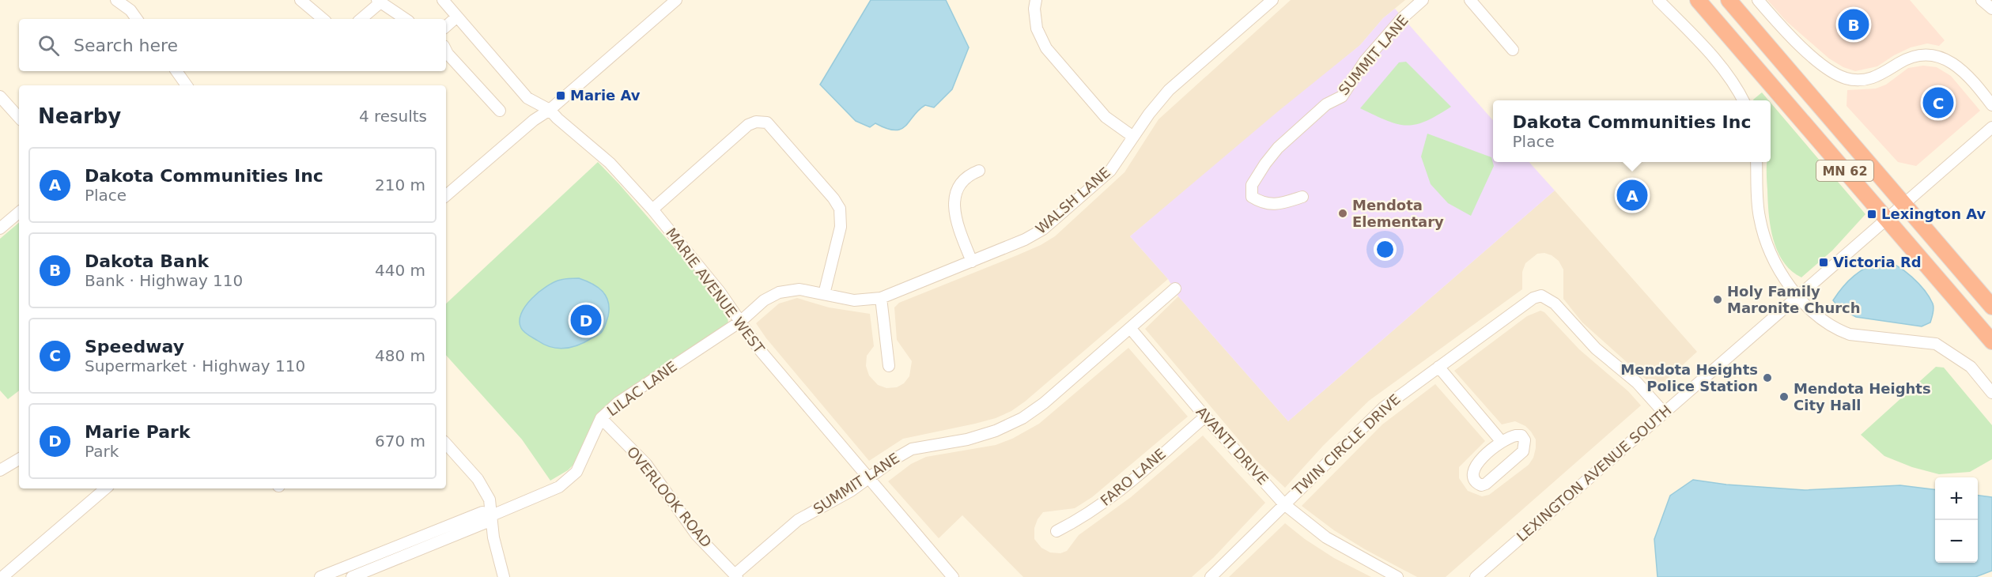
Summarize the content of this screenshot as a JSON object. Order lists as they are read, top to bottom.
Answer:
{
  "streets": {
    "highway": ["MN 62"],
    "street": [
      "SUMMIT LANE",
      "WALSH LANE",
      "MARIE AVENUE WEST",
      "LILAC LANE",
      "TWIN CIRCLE DRIVE",
      "AVANTI DRIVE",
      "LEXINGTON AVENUE SOUTH",
      "FARO LANE",
      "OVERLOOK ROAD"
    ]
  },
  "crossings": [
    ["SUMMIT LANE", "MARIE AVENUE WEST"],
    ["SUMMIT LANE", "AVANTI DRIVE"],
    ["SUMMIT LANE", "OVERLOOK ROAD"],
    ["MN 62", "LEXINGTON AVENUE SOUTH"],
    ["WALSH LANE", "MARIE AVENUE WEST"],
    ["WALSH LANE", "LILAC LANE"],
    ["MARIE AVENUE WEST", "LILAC LANE"],
    ["LILAC LANE", "OVERLOOK ROAD"],
    ["TWIN CIRCLE DRIVE", "AVANTI DRIVE"],
    ["TWIN CIRCLE DRIVE", "LEXINGTON AVENUE SOUTH"],
    ["AVANTI DRIVE", "FARO LANE"]
  ],
  "places": {
    "transit": ["Marie Av", "Lexington Av", "Victoria Rd"],
    "other": [
      "Mendota Elementary",
      "Holy Family Maronite Church",
      "Mendota Heights Police Station",
      "Mendota Heights City Hall"
    ]
  },
  "page": {
    "pins": [
      "B",
      "C",
      "A",
      "D"
    ],
    "search": "Search here",
    "heading": ["Nearby", "4 results"],
    "popup": ["Dakota Communities Inc", "Place"],
    "list": [
      {
        "mark": "A",
        "name": "Dakota Communities Inc",
        "note": "Place",
        "value": "210 m"
      },
      {
        "mark": "B",
        "name": "Dakota Bank",
        "note": "Bank · Highway 110",
        "value": "440 m"
      },
      {
        "mark": "C",
        "name": "Speedway",
        "note": "Supermarket · Highway 110",
        "value": "480 m"
      },
      {
        "mark": "D",
        "name": "Marie Park",
        "note": "Park",
        "value": "670 m"
      }
    ],
    "map_buttons": ["+", "−"]
  }
}
